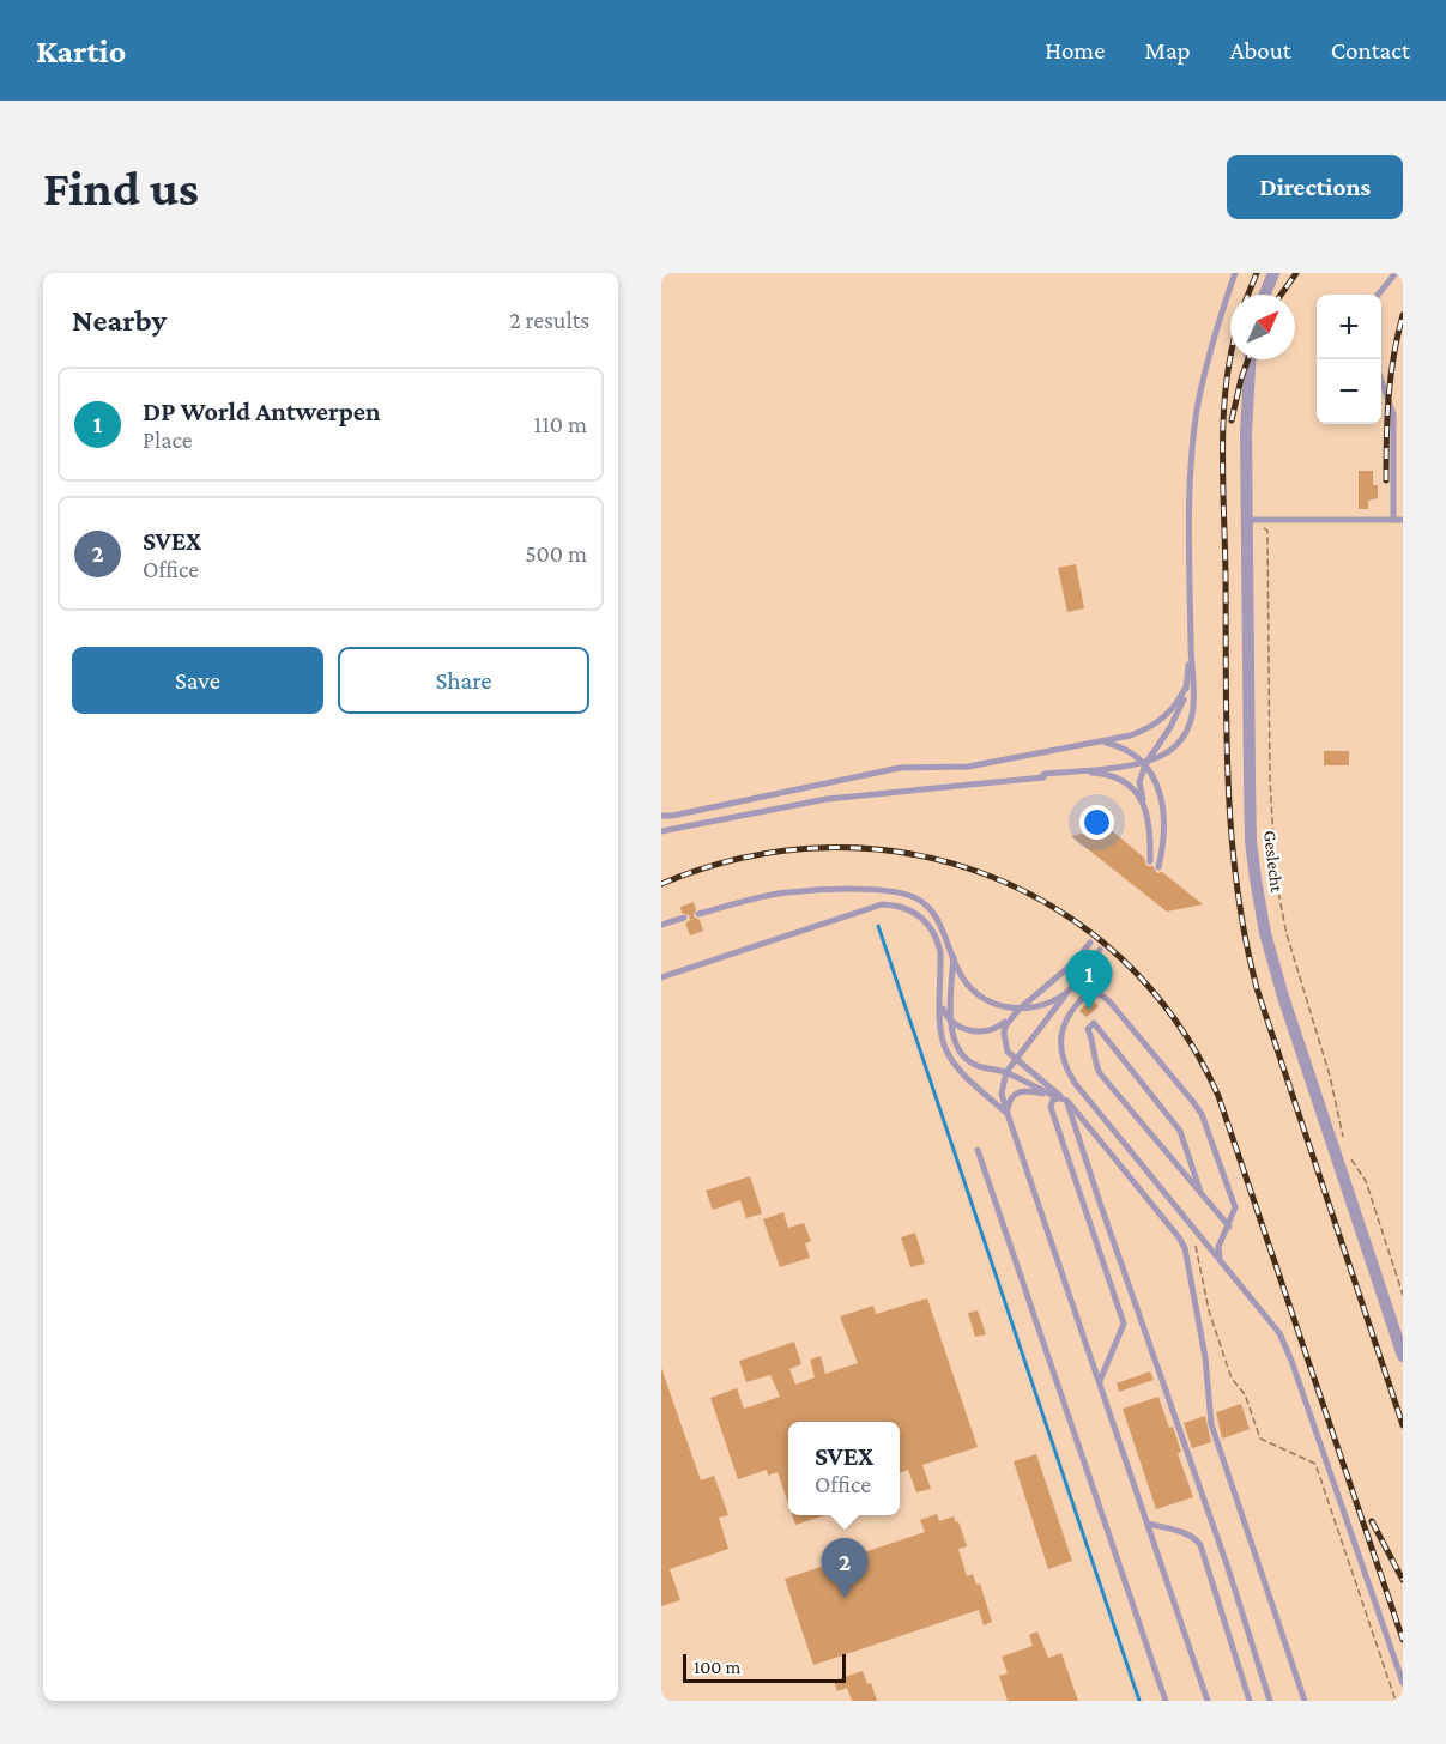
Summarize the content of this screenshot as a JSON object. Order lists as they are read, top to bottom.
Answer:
{
  "streets": {
    "street": ["Geslecht"]
  },
  "scale_bar": "100 m",
  "north": "top right",
  "page": {
    "header": "Kartio",
    "nav": [
      "Home",
      "Map",
      "About",
      "Contact"
    ],
    "buttons": [
      "Directions",
      ["Save", "Share"]
    ],
    "title": "Find us",
    "heading": ["Nearby", "2 results"],
    "map_buttons": ["+", "−"],
    "list": [
      {
        "mark": "1",
        "name": "DP World Antwerpen",
        "note": "Place",
        "value": "110 m"
      },
      {
        "mark": "2",
        "name": "SVEX",
        "note": "Office",
        "value": "500 m"
      }
    ],
    "pins": ["1", "2"],
    "popup": ["SVEX", "Office"],
    "scale": "100 m"
  }
}
